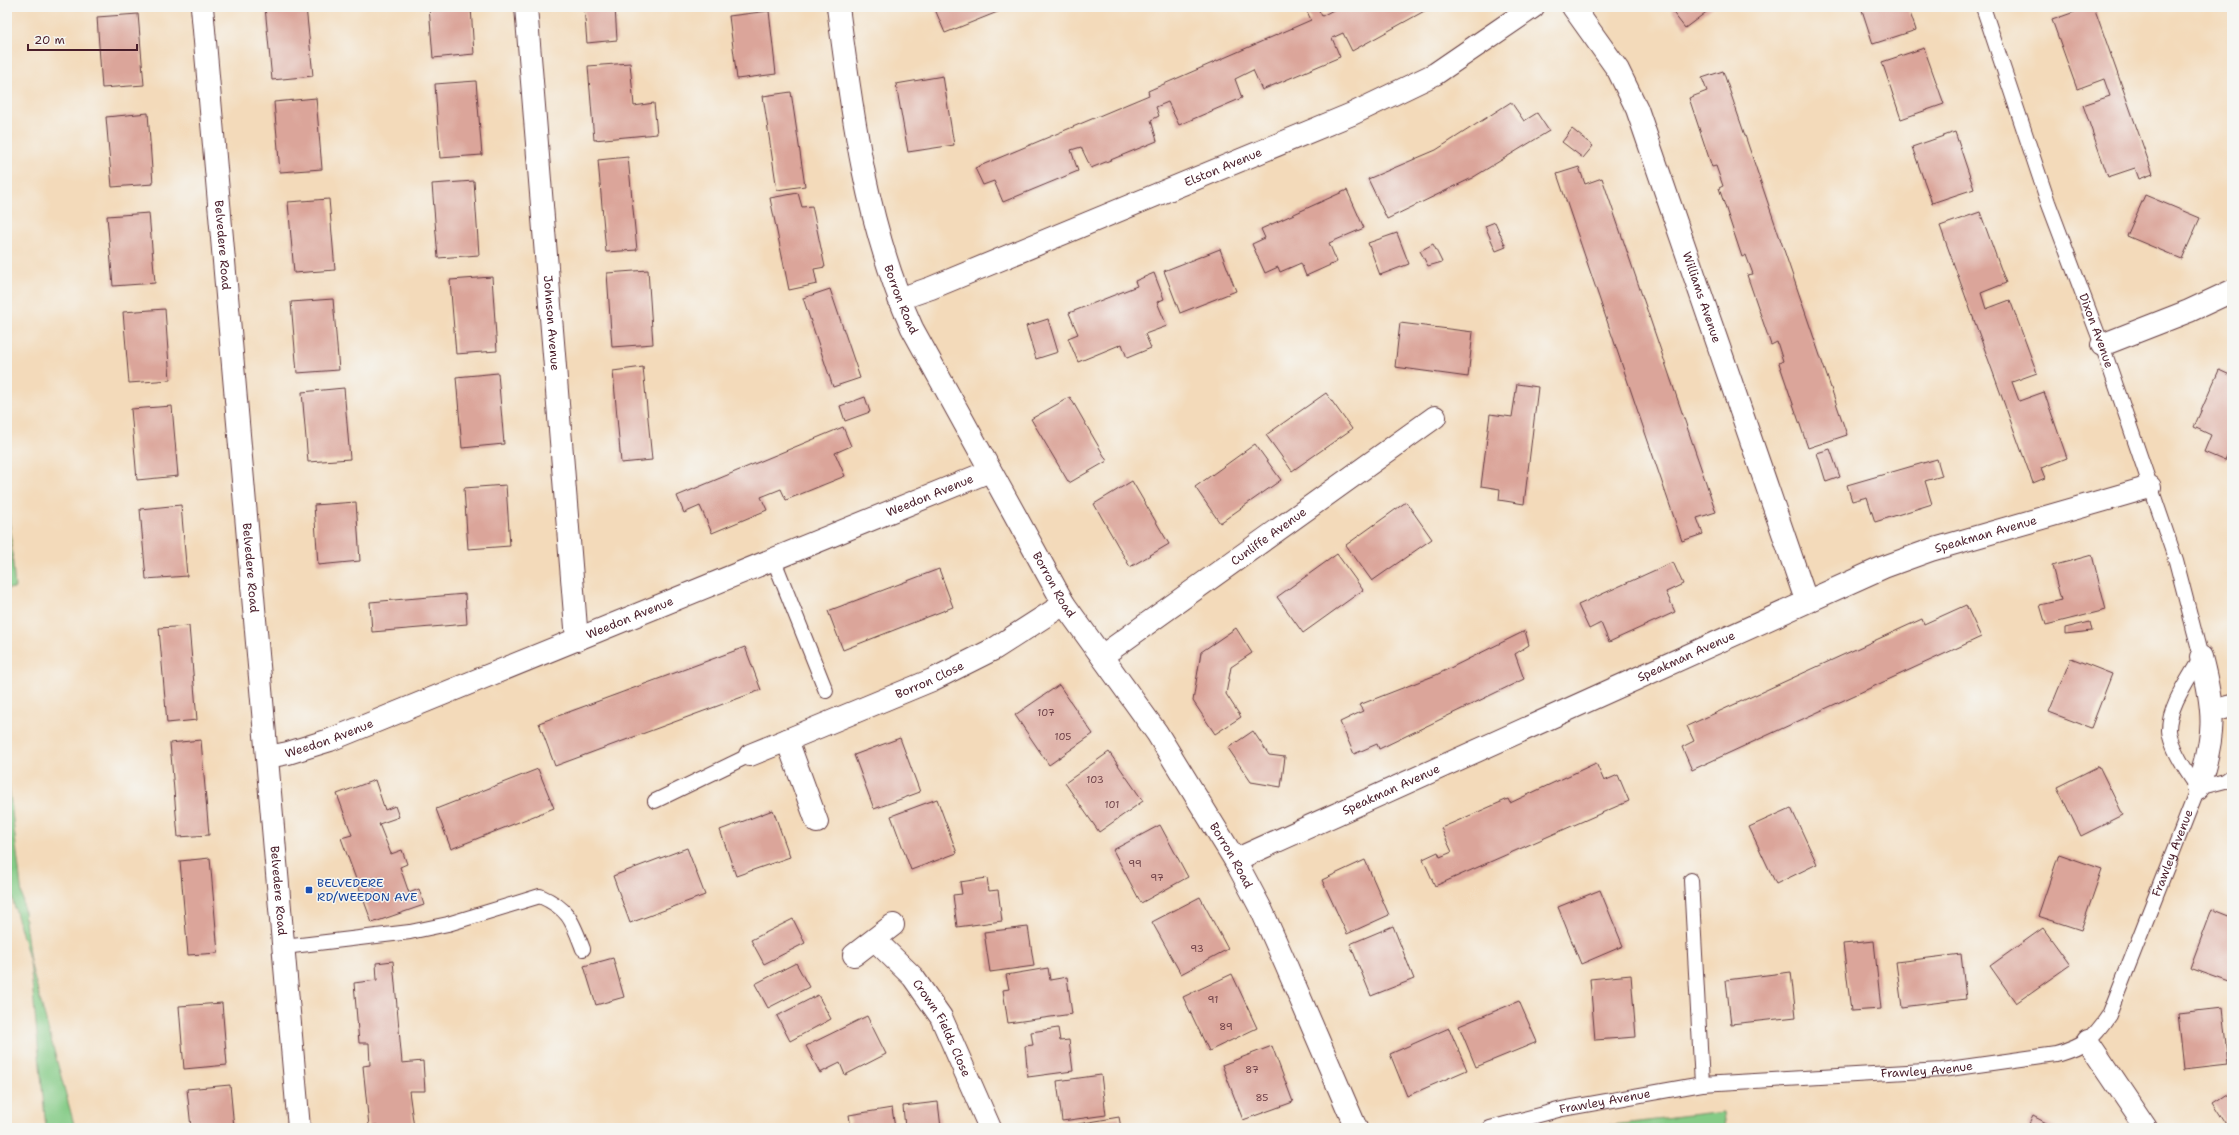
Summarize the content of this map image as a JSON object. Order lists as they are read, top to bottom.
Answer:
{
  "streets": {
    "street": [
      "Elston Avenue",
      "Belvedere Road",
      "Williams Avenue",
      "Borron Road",
      "Johnson Avenue",
      "Dixon Avenue",
      "Weedon Avenue",
      "Speakman Avenue",
      "Cunliffe Avenue",
      "Borron Close",
      "Frawley Avenue",
      "Crown Fields Close"
    ]
  },
  "crossings": [
    ["Elston Avenue", "Borron Road"],
    ["Belvedere Road", "Weedon Avenue"],
    ["Williams Avenue", "Speakman Avenue"],
    ["Borron Road", "Weedon Avenue"],
    ["Borron Road", "Speakman Avenue"],
    ["Borron Road", "Cunliffe Avenue"],
    ["Borron Road", "Borron Close"],
    ["Johnson Avenue", "Weedon Avenue"],
    ["Dixon Avenue", "Speakman Avenue"],
    ["Dixon Avenue", "Frawley Avenue"]
  ],
  "places": {
    "transit": ["BELVEDERE RD/WEEDON AVE"]
  },
  "house_numbers": [
    "107",
    "105",
    "103",
    "101",
    "99",
    "97",
    "93",
    "91",
    "89",
    "87",
    "85"
  ],
  "scale_bar": "20 m"
}
